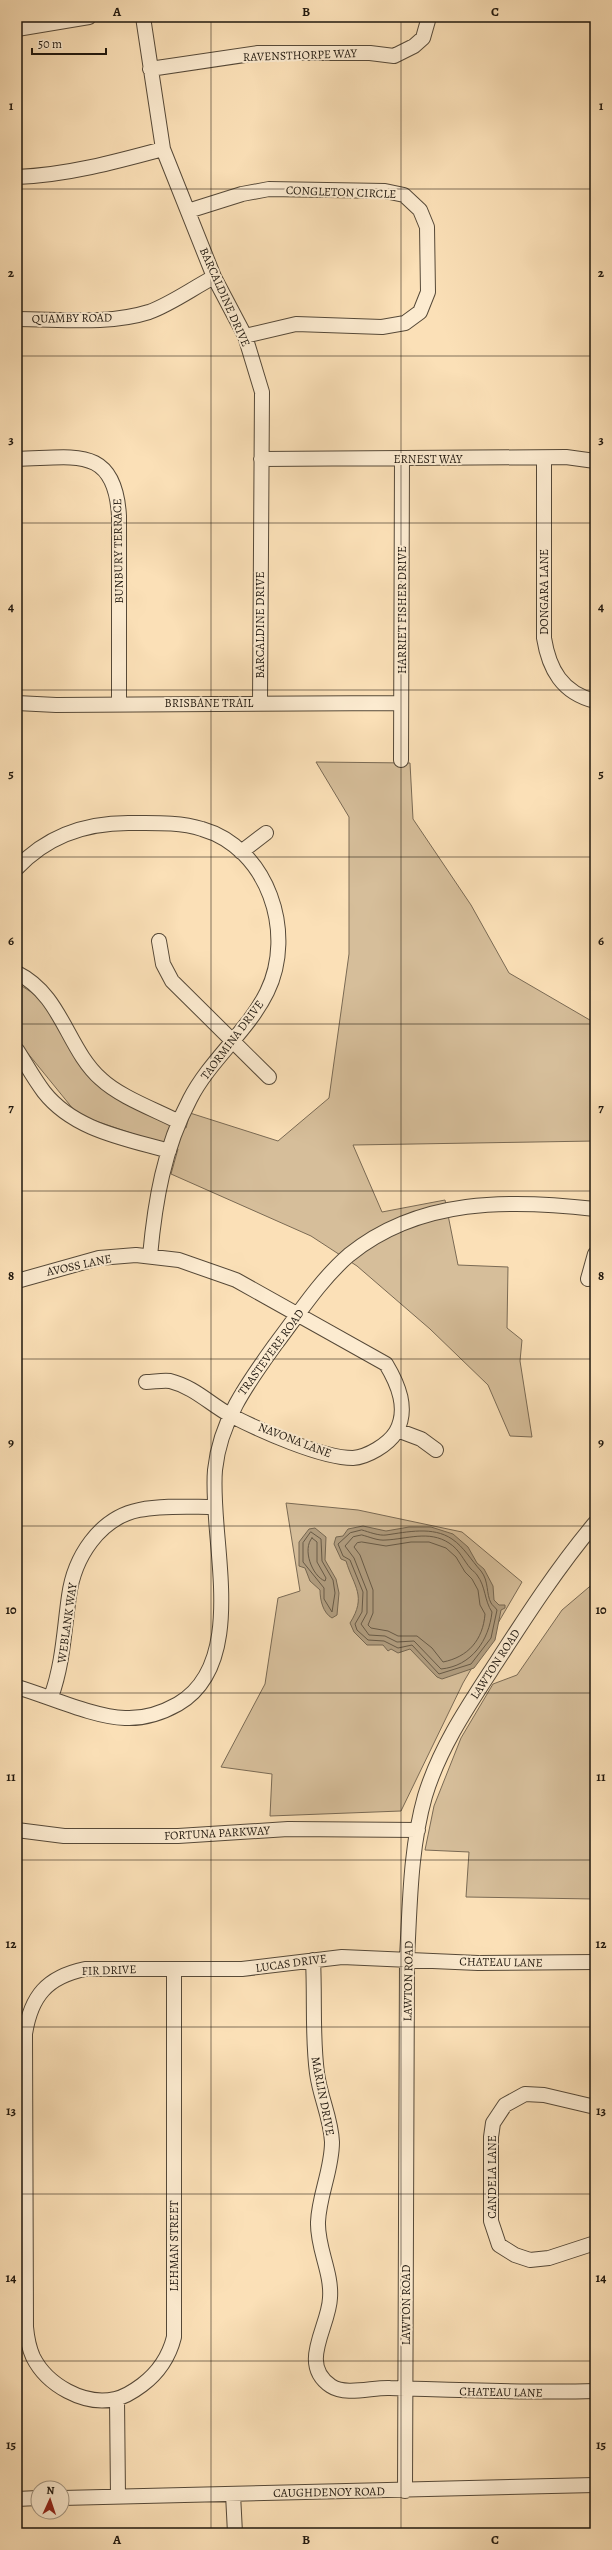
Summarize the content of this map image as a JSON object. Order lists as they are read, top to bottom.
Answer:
{
  "streets": {
    "street": [
      "RAVENSTHORPE WAY",
      "CONGLETON CIRCLE",
      "BARCALDINE DRIVE",
      "QUAMBY ROAD",
      "ERNEST WAY",
      "BUNBURY TERRACE",
      "DONGARA LANE",
      "HARRIET FISHER DRIVE",
      "BRISBANE TRAIL",
      "TAORMINA DRIVE",
      "AVOSS LANE",
      "TRASTEVERE ROAD",
      "NAVONA LANE",
      "WEBLANK WAY",
      "LAWTON ROAD",
      "FORTUNA PARKWAY",
      "CHATEAU LANE",
      "LUCAS DRIVE",
      "FIR DRIVE",
      "MARLIN DRIVE",
      "CANDELA LANE",
      "LEHMAN STREET",
      "CAUGHDENOY ROAD"
    ]
  },
  "crossings": [
    ["RAVENSTHORPE WAY", "BARCALDINE DRIVE"],
    ["CONGLETON CIRCLE", "BARCALDINE DRIVE"],
    ["BARCALDINE DRIVE", "QUAMBY ROAD"],
    ["BARCALDINE DRIVE", "ERNEST WAY"],
    ["BARCALDINE DRIVE", "BRISBANE TRAIL"],
    ["ERNEST WAY", "DONGARA LANE"],
    ["ERNEST WAY", "HARRIET FISHER DRIVE"],
    ["BUNBURY TERRACE", "BRISBANE TRAIL"],
    ["HARRIET FISHER DRIVE", "BRISBANE TRAIL"],
    ["TAORMINA DRIVE", "AVOSS LANE"],
    ["AVOSS LANE", "TRASTEVERE ROAD"],
    ["TRASTEVERE ROAD", "NAVONA LANE"],
    ["TRASTEVERE ROAD", "WEBLANK WAY"],
    ["LAWTON ROAD", "FORTUNA PARKWAY"],
    ["LAWTON ROAD", "CHATEAU LANE"],
    ["LAWTON ROAD", "LUCAS DRIVE"],
    ["LAWTON ROAD", "MARLIN DRIVE"],
    ["LAWTON ROAD", "CAUGHDENOY ROAD"],
    ["CHATEAU LANE", "LUCAS DRIVE"],
    ["CHATEAU LANE", "MARLIN DRIVE"],
    ["LUCAS DRIVE", "FIR DRIVE"],
    ["LUCAS DRIVE", "MARLIN DRIVE"],
    ["LUCAS DRIVE", "LEHMAN STREET"],
    ["FIR DRIVE", "LEHMAN STREET"]
  ],
  "scale_bar": "50 m",
  "north": "top",
  "grid": {
    "columns": ["A", "B", "C"],
    "rows": [
      "1",
      "2",
      "3",
      "4",
      "5",
      "6",
      "7",
      "8",
      "9",
      "10",
      "11",
      "12",
      "13",
      "14",
      "15"
    ]
  }
}
